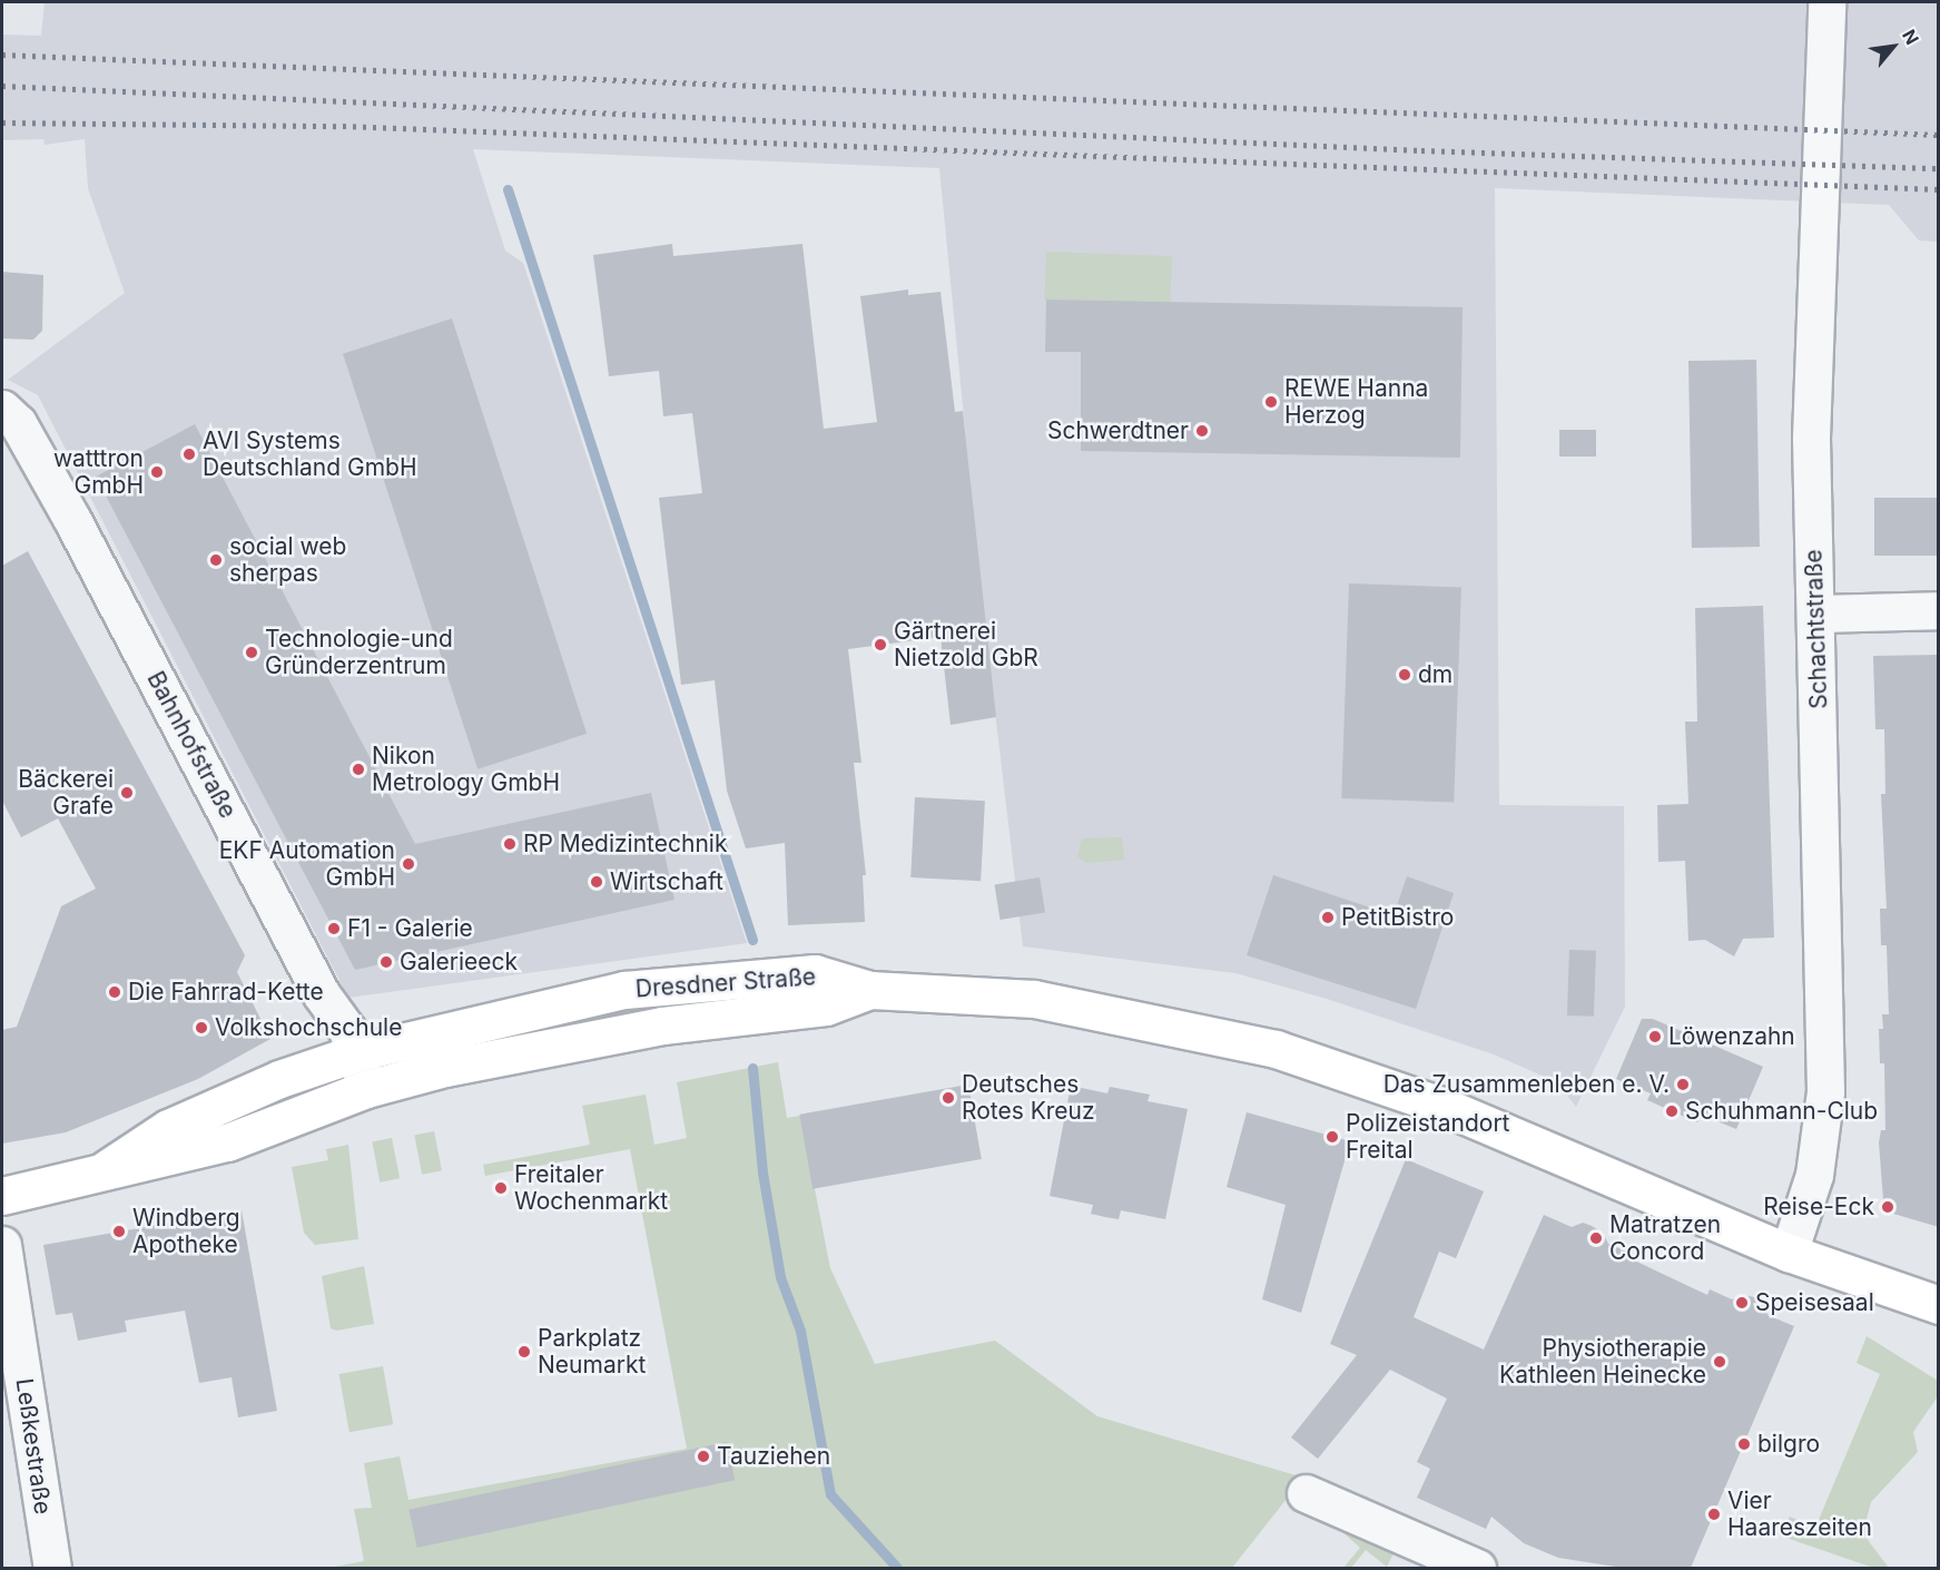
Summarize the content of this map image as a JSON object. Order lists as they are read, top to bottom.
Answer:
{
  "streets": {
    "street": [
      "Schachtstraße",
      "Bahnhofstraße",
      "Dresdner Straße",
      "Leßkestraße"
    ]
  },
  "crossings": [
    ["Bahnhofstraße", "Dresdner Straße"]
  ],
  "places": [
    "REWE Hanna Herzog",
    "Schwerdtner",
    "AVI Systems Deutschland GmbH",
    "watttron GmbH",
    "social web sherpas",
    "Gärtnerei Nietzold GbR",
    "Technologie-und Gründerzentrum",
    "dm",
    "Nikon Metrology GmbH",
    "Bäckerei Grafe",
    "RP Medizintechnik",
    "EKF Automation GmbH",
    "Wirtschaft",
    "PetitBistro",
    "F1 - Galerie",
    "Galerieeck",
    "Die Fahrrad-Kette",
    "Volkshochschule",
    "Löwenzahn",
    "Das Zusammenleben e. V.",
    "Deutsches Rotes Kreuz",
    "Schuhmann-Club",
    "Polizeistandort Freital",
    "Freitaler Wochenmarkt",
    "Reise-Eck",
    "Windberg Apotheke",
    "Matratzen Concord",
    "Speisesaal",
    "Parkplatz Neumarkt",
    "Physiotherapie Kathleen Heinecke",
    "bilgro",
    "Tauziehen",
    "Vier Haareszeiten"
  ],
  "north": "top right"
}
